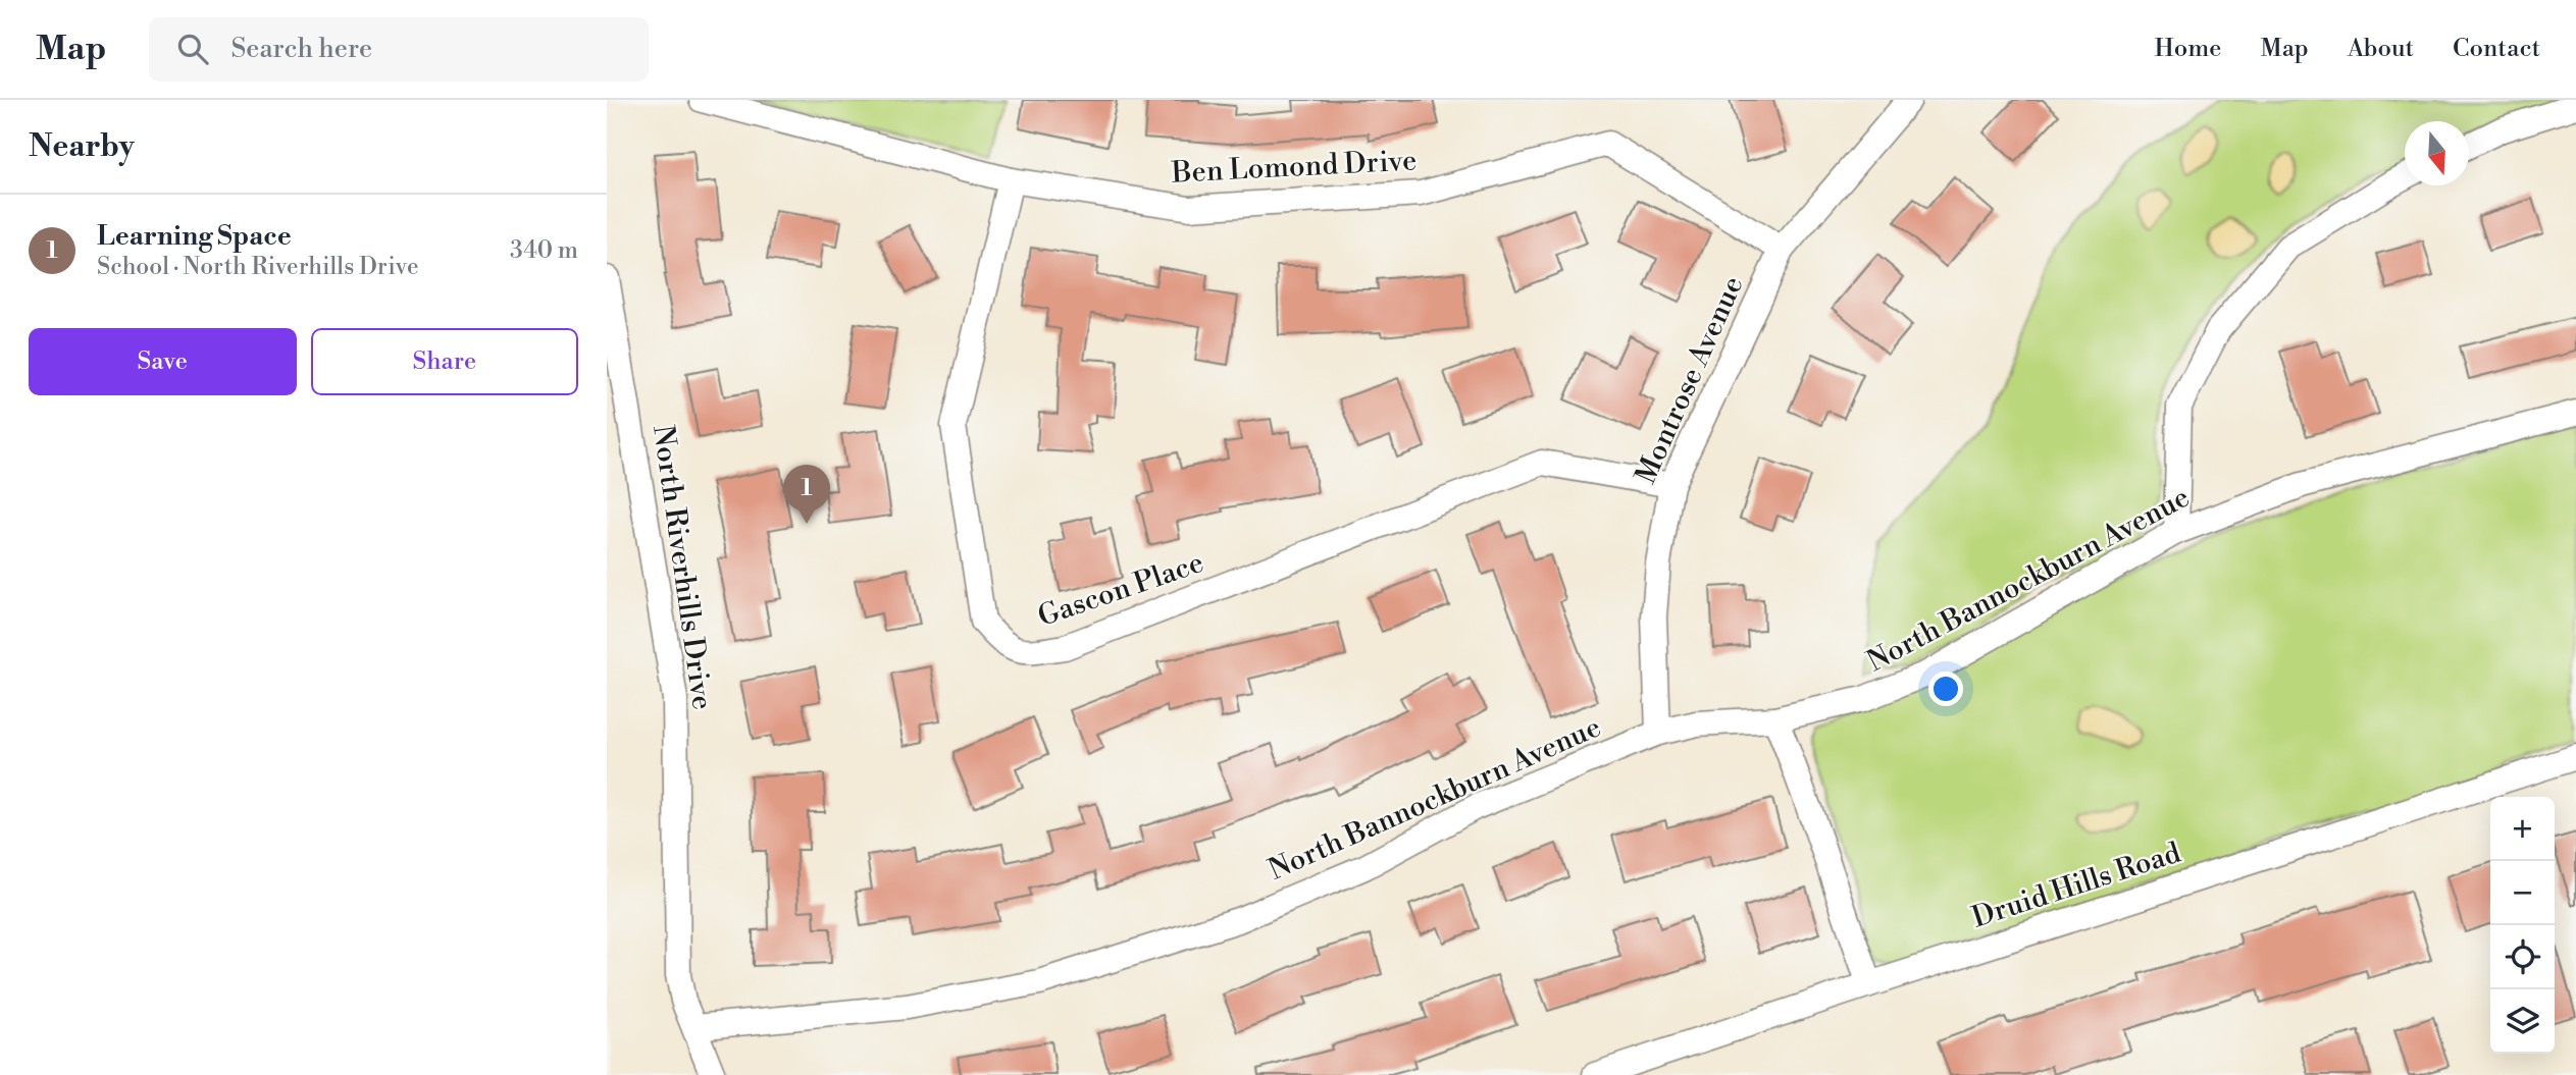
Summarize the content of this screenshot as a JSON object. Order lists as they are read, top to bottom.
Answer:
{
  "streets": {
    "street": [
      "Ben Lomond Drive",
      "Montrose Avenue",
      "North Riverhills Drive",
      "North Bannockburn Avenue",
      "Gascon Place",
      "Druid Hills Road"
    ]
  },
  "crossings": [
    ["Ben Lomond Drive", "Montrose Avenue"],
    ["Ben Lomond Drive", "Gascon Place"],
    ["Montrose Avenue", "North Bannockburn Avenue"],
    ["Montrose Avenue", "Gascon Place"],
    ["North Riverhills Drive", "North Bannockburn Avenue"]
  ],
  "north": "bottom",
  "page": {
    "header": "Map",
    "search": "Search here",
    "nav": [
      "Home",
      "Map",
      "About",
      "Contact"
    ],
    "heading": "Nearby",
    "list": [
      {
        "mark": "1",
        "name": "Learning Space",
        "note": "School · North Riverhills Drive",
        "value": "340 m"
      }
    ],
    "buttons": ["Save", "Share"],
    "pins": "1",
    "map_buttons": ["+", "−"]
  }
}
